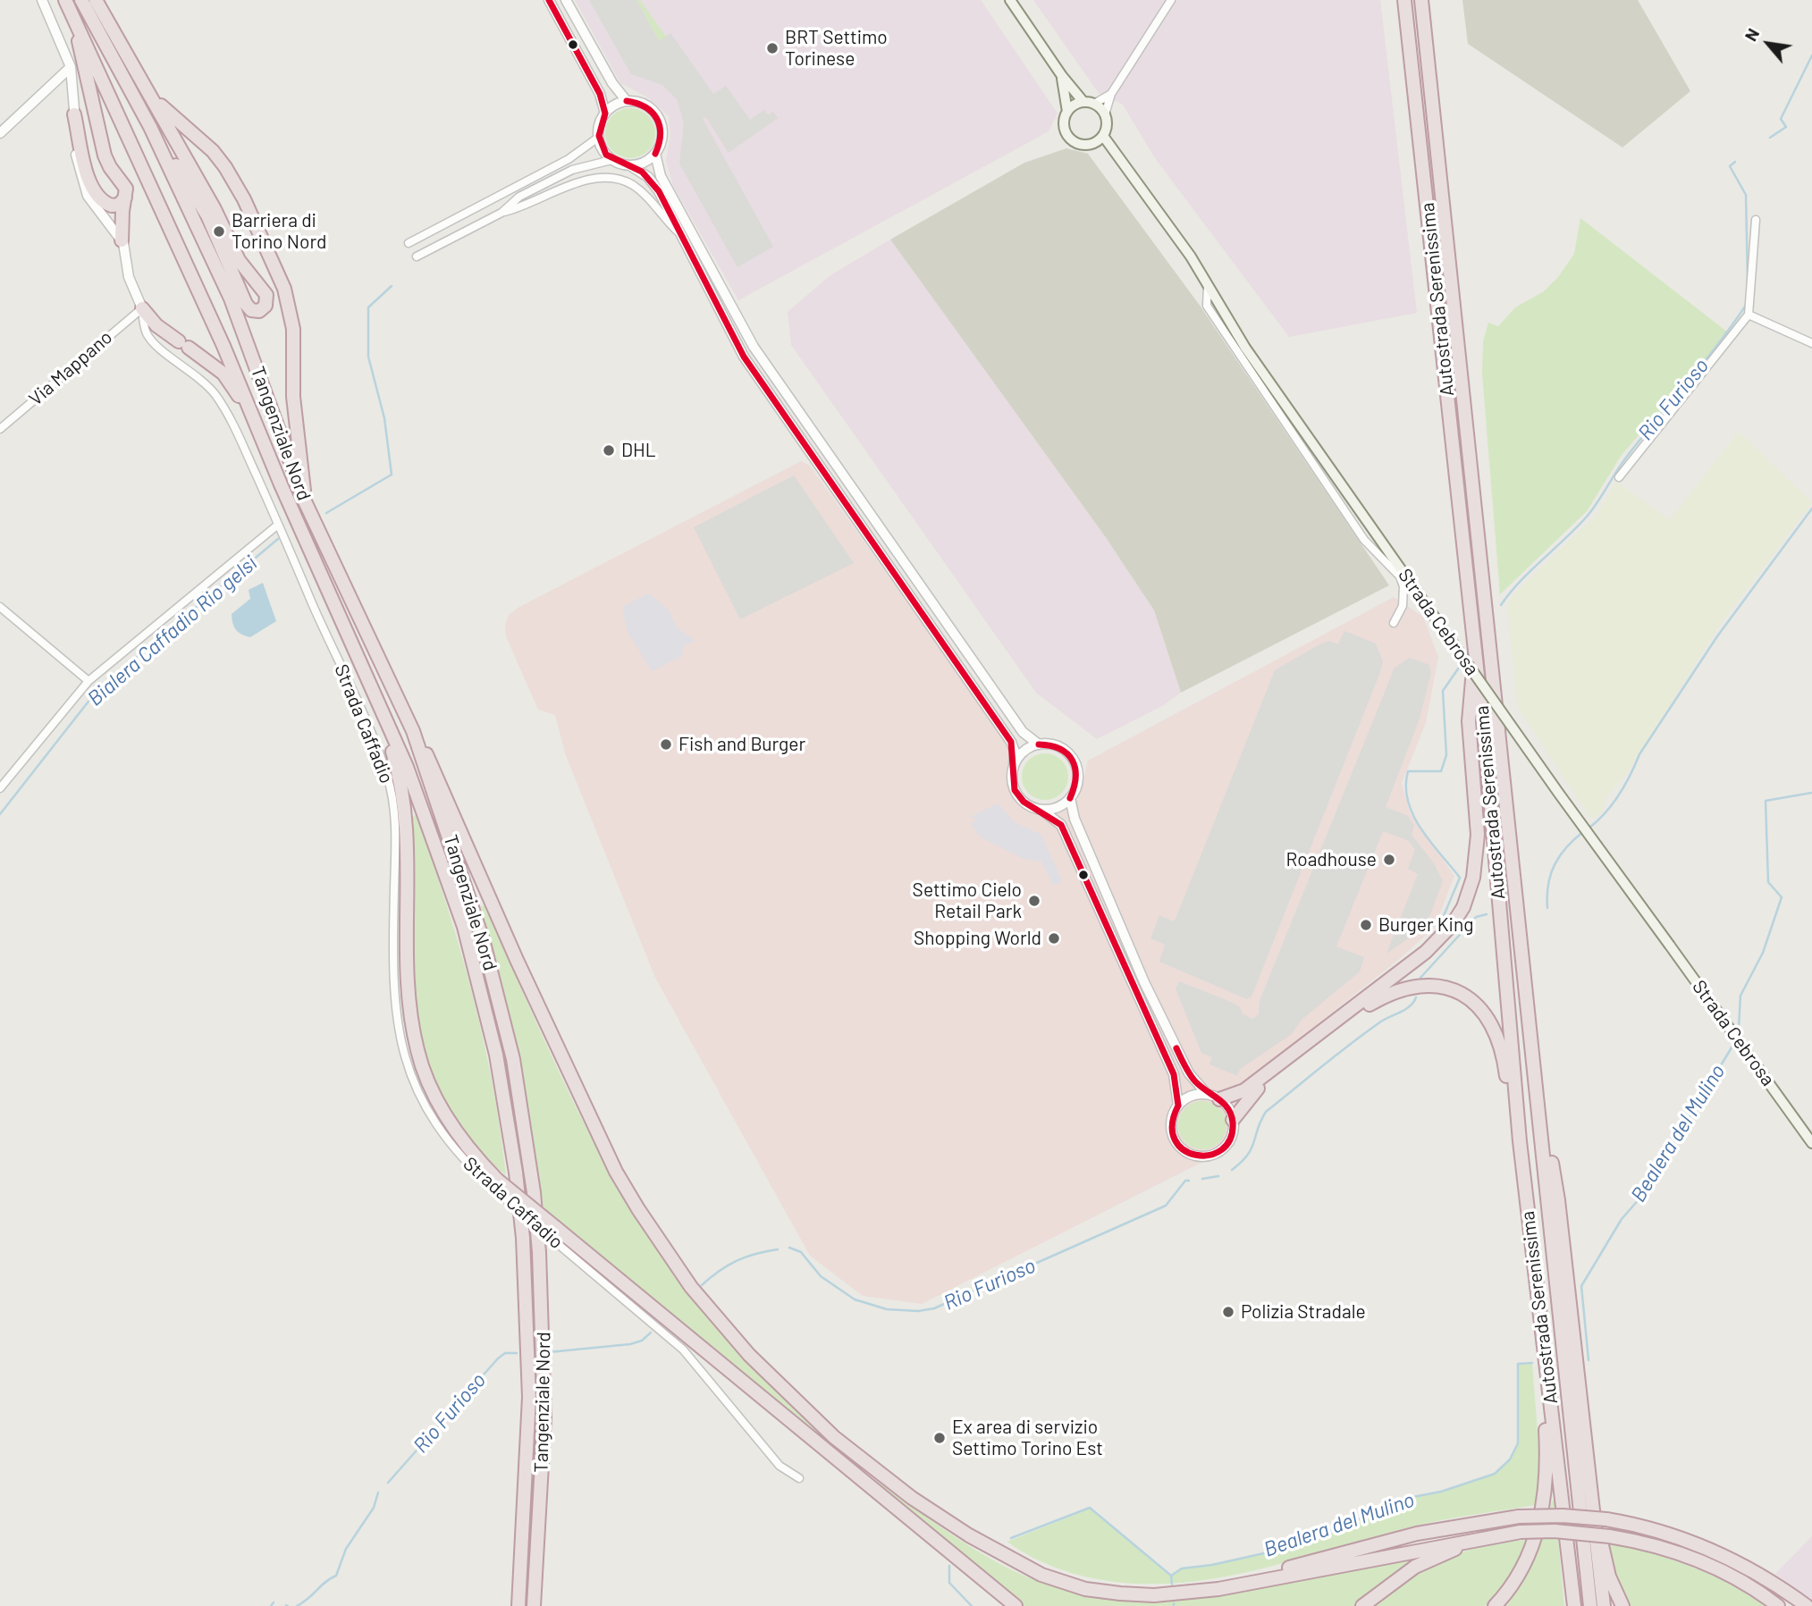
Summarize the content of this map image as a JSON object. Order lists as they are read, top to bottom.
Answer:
{
  "streets": {
    "highway": ["Autostrada Serenissima", "Tangenziale Nord"],
    "main road": ["Strada Cebrosa"],
    "street": ["Via Mappano", "Strada Caffadio"]
  },
  "crossings": [
    ["Via Mappano", "Strada Caffadio"]
  ],
  "water": ["Rio Furioso", "Bialera Caffadio Rio gelsi", "Bealera del Mulino"],
  "places": [
    "BRT Settimo Torinese",
    "Barriera di Torino Nord",
    "DHL",
    "Fish and Burger",
    "Roadhouse",
    "Settimo Cielo Retail Park",
    "Burger King",
    "Shopping World",
    "Polizia Stradale",
    "Ex area di servizio Settimo Torino Est"
  ],
  "north": "top left"
}
